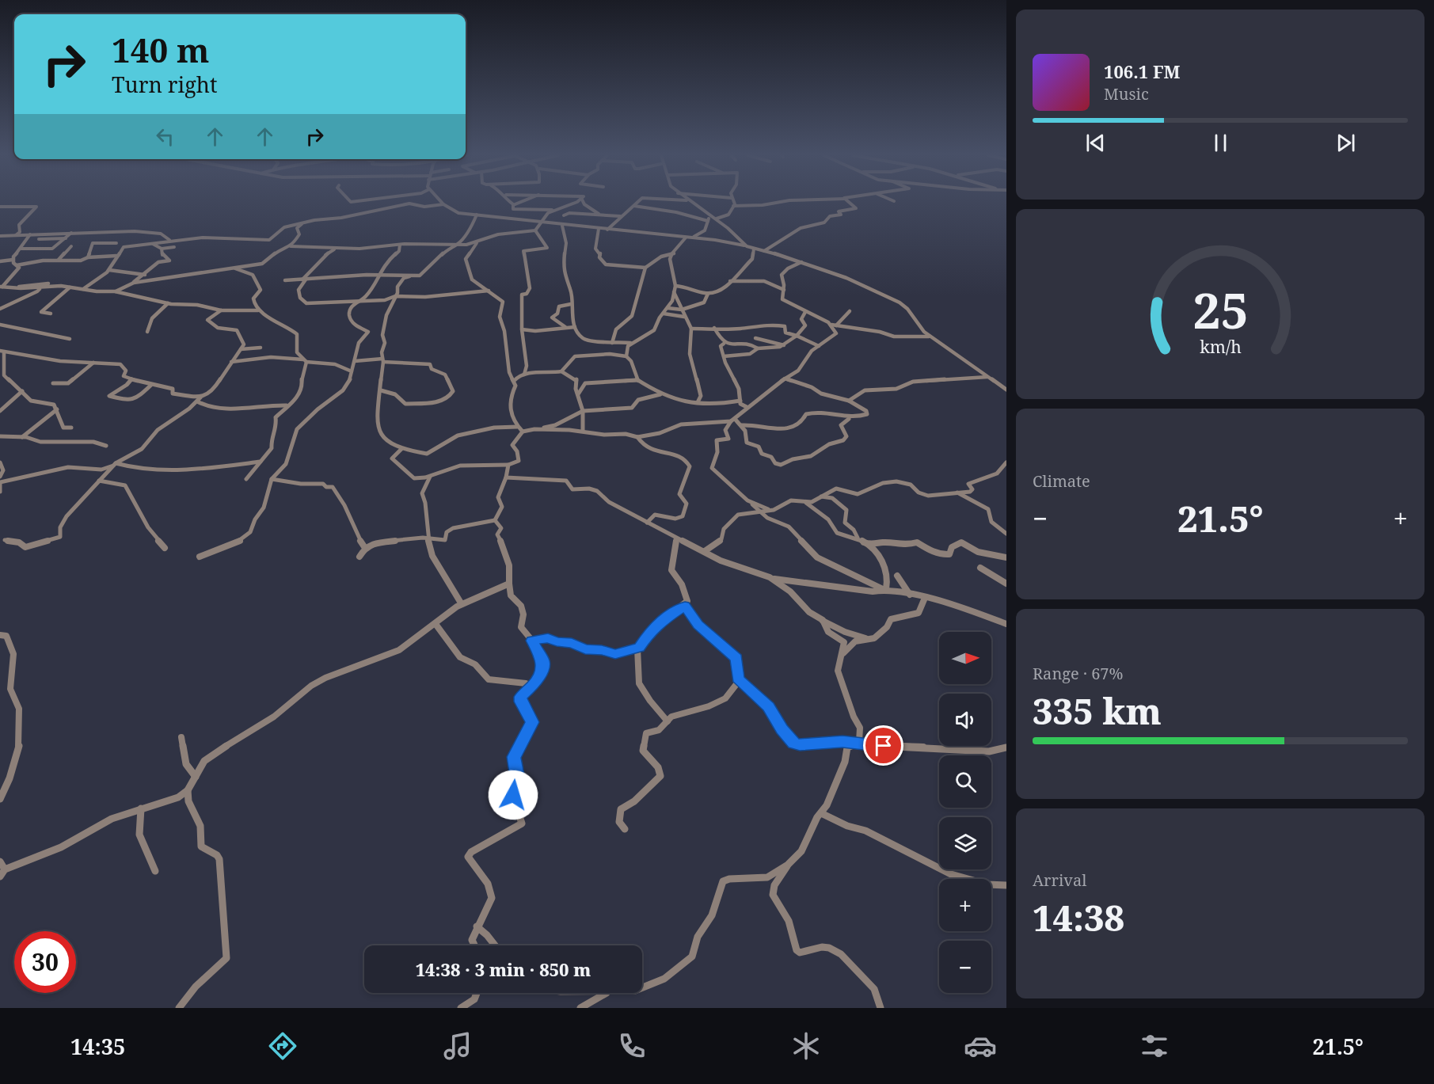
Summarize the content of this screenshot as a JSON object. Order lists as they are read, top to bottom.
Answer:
{
  "north": "right",
  "page": {
    "turn": ["140 m", "Turn right"],
    "song": ["106.1 FM", "Music"],
    "tile": [
      "Climate",
      ["Range · 67%", "335 km"],
      ["Arrival", "14:38"]
    ],
    "heat": ["−", "21.5°", "+"],
    "map_buttons": ["+", "−"],
    "limit": "30",
    "trip": "14:38 · 3 min · 850 m",
    "tabs": ["14:35", "21.5°"],
    "gauge": ["25", "km/h"]
  }
}
